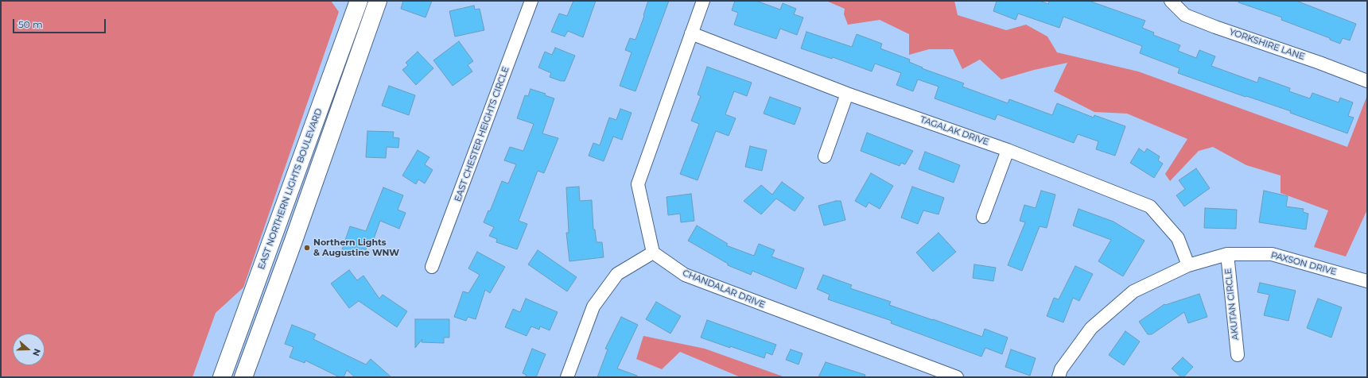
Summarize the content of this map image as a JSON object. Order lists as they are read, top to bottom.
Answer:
{
  "streets": {
    "main road": ["EAST NORTHERN LIGHTS BOULEVARD"],
    "street": [
      "YORKSHIRE LANE",
      "TAGALAK DRIVE",
      "EAST CHESTER HEIGHTS CIRCLE",
      "PAXSON DRIVE",
      "CHANDALAR DRIVE",
      "AKUTAN CIRCLE"
    ]
  },
  "crossings": [
    ["TAGALAK DRIVE", "PAXSON DRIVE"],
    ["PAXSON DRIVE", "AKUTAN CIRCLE"]
  ],
  "places": ["Northern Lights & Augustine WNW"],
  "scale_bar": "50 m",
  "north": "right"
}
